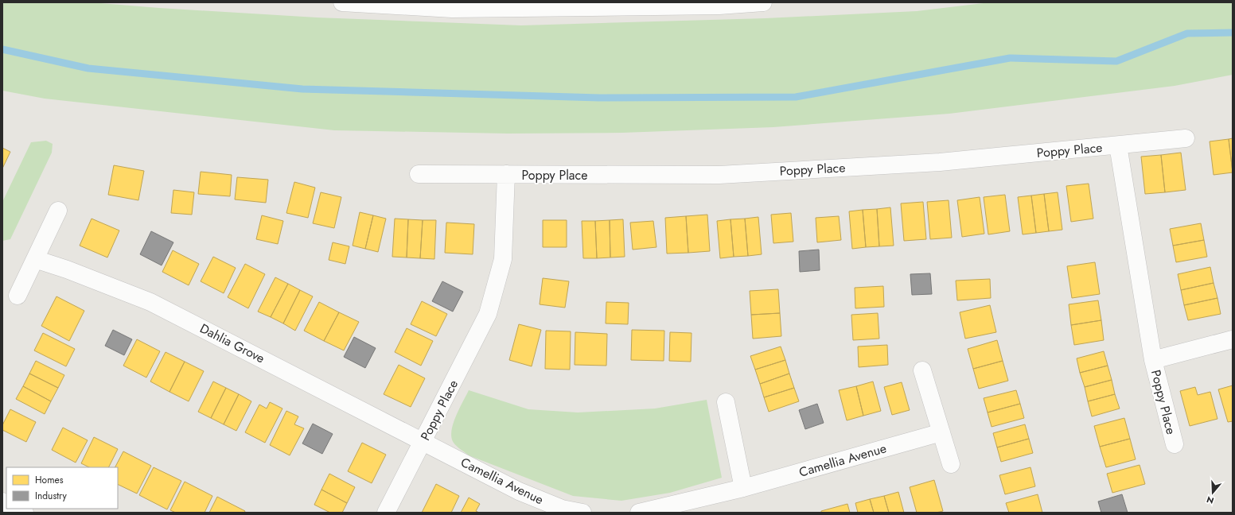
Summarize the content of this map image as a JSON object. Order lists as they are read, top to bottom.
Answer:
{
  "streets": {
    "street": ["Poppy Place", "Dahlia Grove", "Camellia Avenue"]
  },
  "crossings": [
    ["Poppy Place", "Dahlia Grove"],
    ["Poppy Place", "Camellia Avenue"],
    ["Dahlia Grove", "Camellia Avenue"]
  ],
  "legend": ["Homes", "Industry"],
  "north": "bottom"
}
